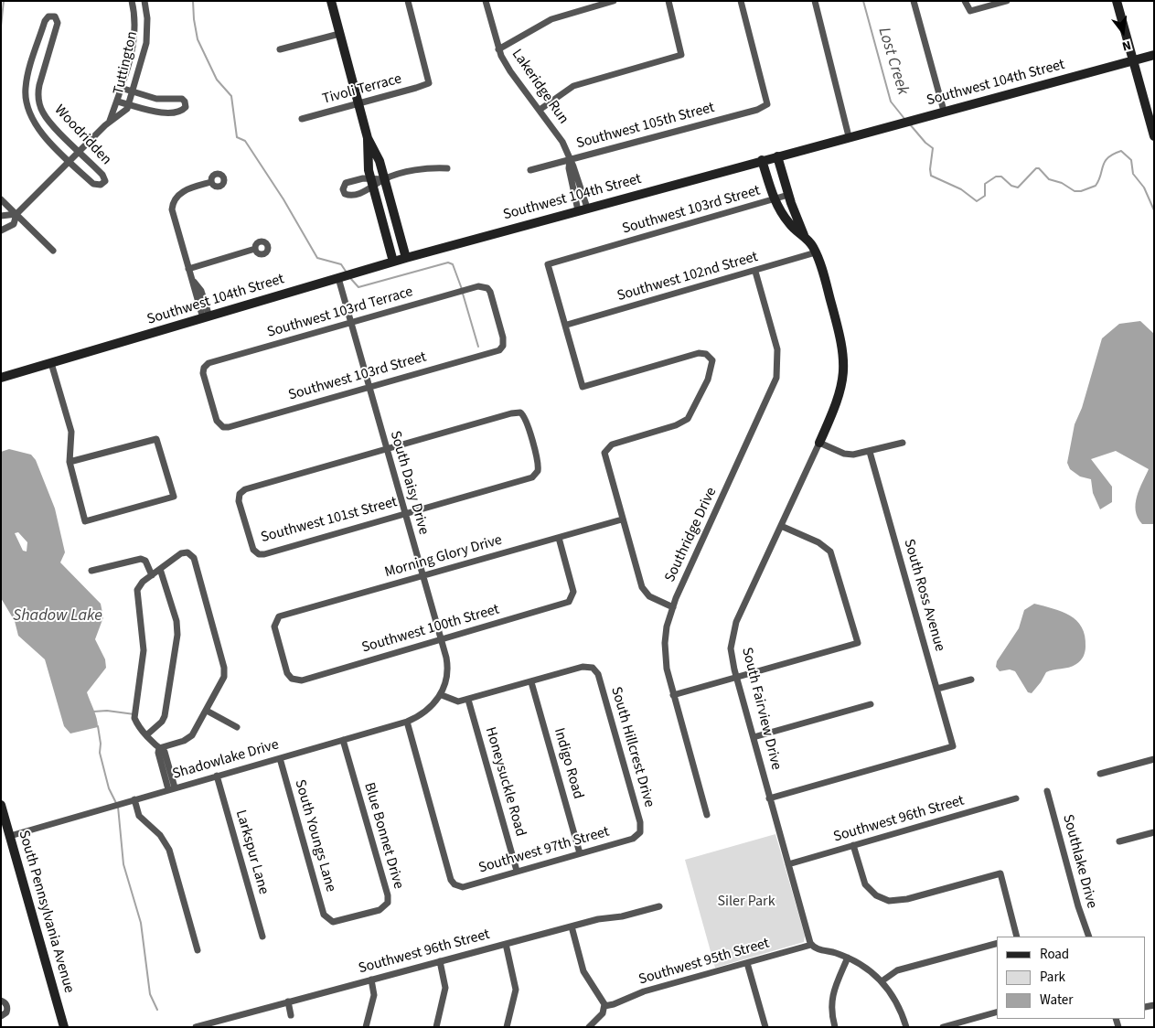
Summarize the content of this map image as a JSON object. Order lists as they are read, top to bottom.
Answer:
{
  "streets": {
    "main road": ["Southwest 104th Street", "South Fairview Drive", "South Pennsylvania Avenue"],
    "street": [
      "Tuttington",
      "Lakeridge Run",
      "Tivoli Terrace",
      "Southwest 105th Street",
      "Woodridden",
      "Southwest 103rd Street",
      "Southwest 102nd Street",
      "Southwest 103rd Terrace",
      "South Daisy Drive",
      "Southwest 101st Street",
      "Southridge Drive",
      "Morning Glory Drive",
      "South Ross Avenue",
      "Southwest 100th Street",
      "South Hillcrest Drive",
      "Shadowlake Drive",
      "Indigo Road",
      "Honeysuckle Road",
      "Southwest 96th Street",
      "South Youngs Lane",
      "Blue Bonnet Drive",
      "Southwest 97th Street",
      "Larkspur Lane",
      "Southlake Drive",
      "Southwest 95th Street"
    ]
  },
  "crossings": [
    ["Tuttington", "Woodridden"],
    ["Southwest 104th Street", "Lakeridge Run"],
    ["Southwest 104th Street", "South Daisy Drive"],
    ["Southwest 104th Street", "South Fairview Drive"],
    ["Lakeridge Run", "Southwest 105th Street"],
    ["Southwest 103rd Street", "Southwest 102nd Street"],
    ["Southwest 103rd Street", "Southwest 103rd Terrace"],
    ["Southwest 103rd Street", "South Daisy Drive"],
    ["Southwest 103rd Street", "South Fairview Drive"],
    ["Southwest 102nd Street", "Southridge Drive"],
    ["Southwest 102nd Street", "South Fairview Drive"],
    ["Southwest 103rd Terrace", "South Daisy Drive"],
    ["South Daisy Drive", "Southwest 101st Street"],
    ["South Daisy Drive", "Morning Glory Drive"],
    ["South Daisy Drive", "Southwest 100th Street"],
    ["South Daisy Drive", "Shadowlake Drive"],
    ["Morning Glory Drive", "Southwest 100th Street"],
    ["South Ross Avenue", "South Fairview Drive"],
    ["South Fairview Drive", "Southwest 96th Street"],
    ["South Fairview Drive", "Southwest 95th Street"],
    ["South Hillcrest Drive", "Indigo Road"],
    ["South Hillcrest Drive", "Southwest 97th Street"],
    ["Shadowlake Drive", "South Youngs Lane"],
    ["Shadowlake Drive", "Blue Bonnet Drive"],
    ["Shadowlake Drive", "Southwest 97th Street"],
    ["Shadowlake Drive", "Larkspur Lane"],
    ["Shadowlake Drive", "South Pennsylvania Avenue"],
    ["Indigo Road", "Southwest 97th Street"],
    ["Honeysuckle Road", "Southwest 97th Street"],
    ["South Youngs Lane", "Blue Bonnet Drive"]
  ],
  "water": ["Lost Creek", "Shadow Lake"],
  "parks": ["Siler Park"],
  "legend": ["Road", "Park", "Water"],
  "north": "bottom"
}
